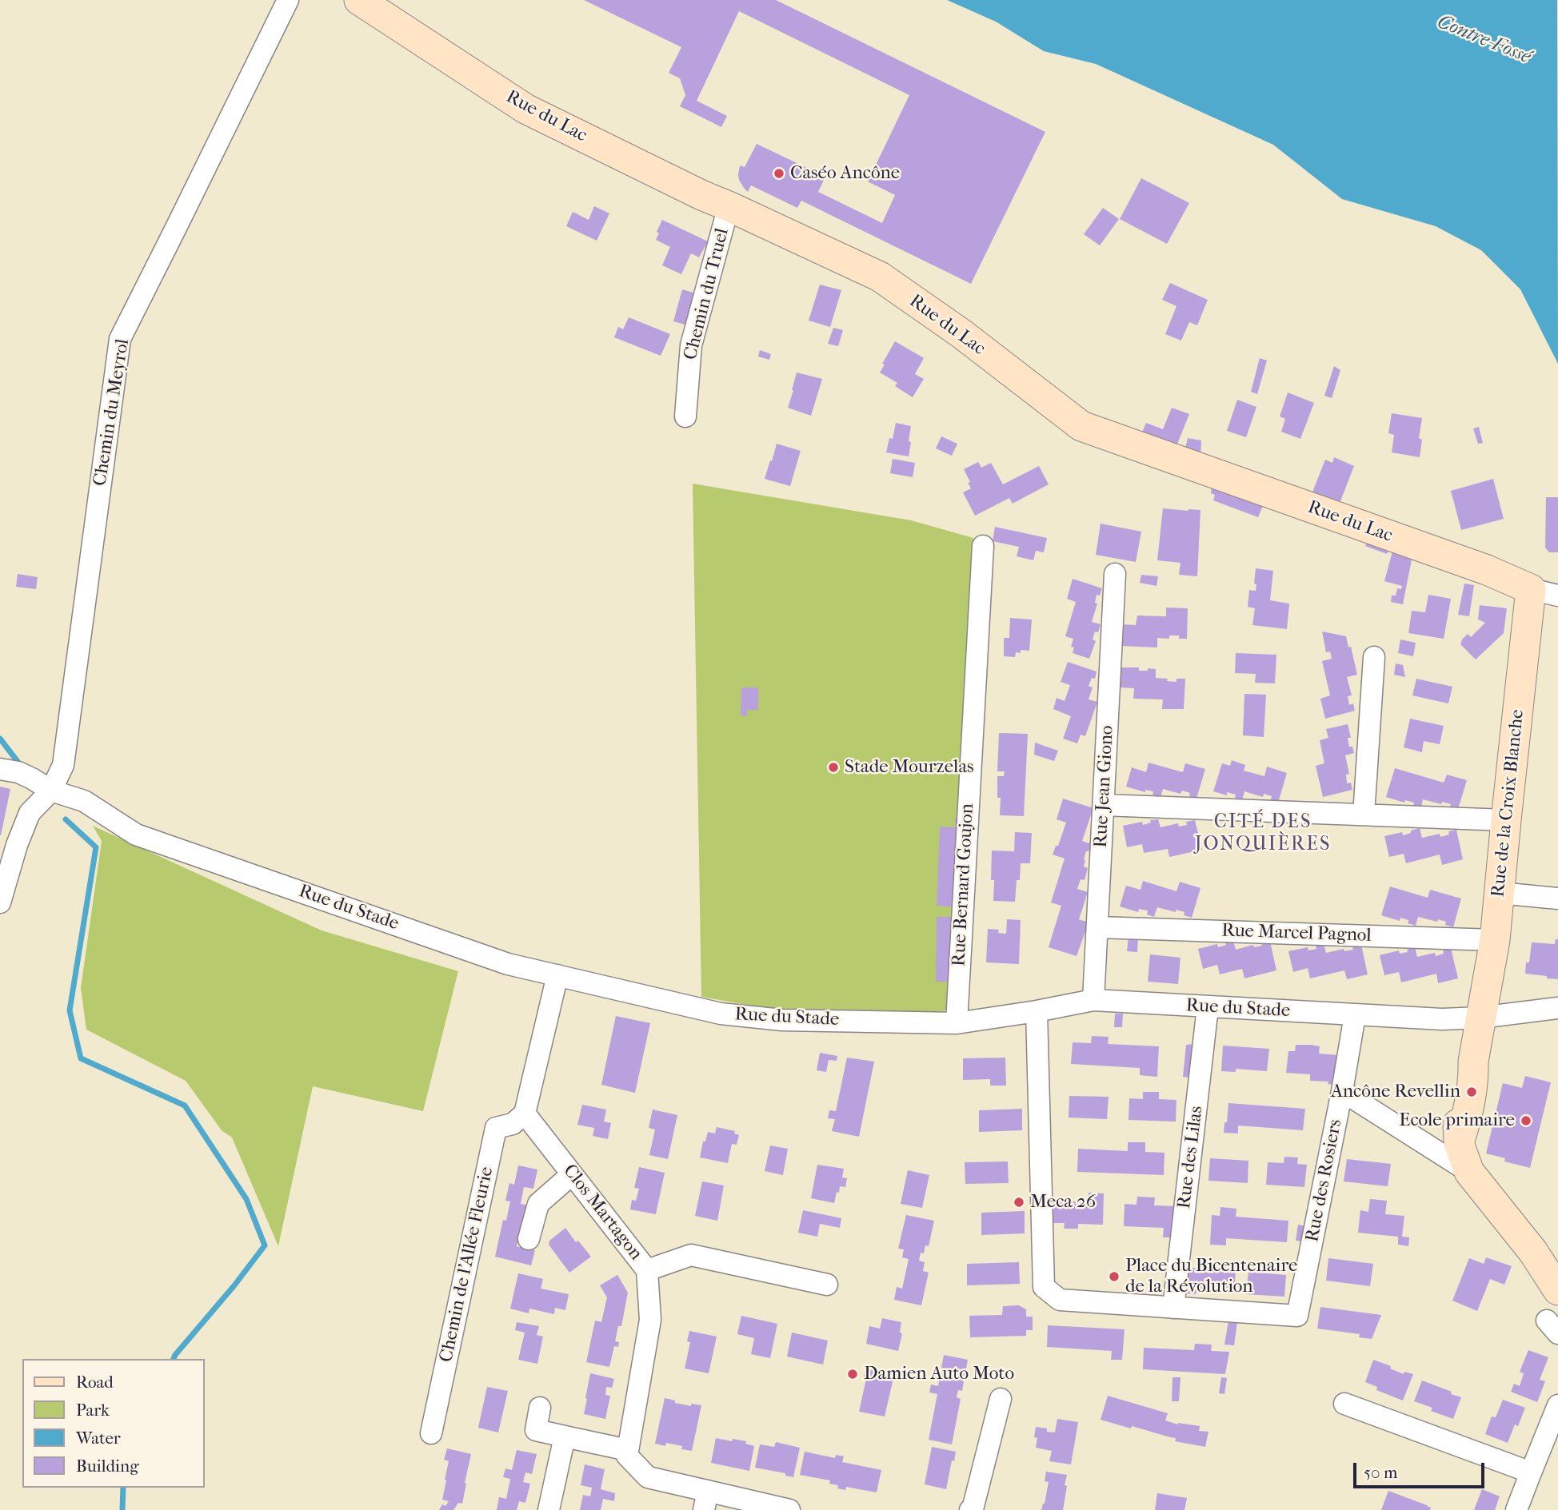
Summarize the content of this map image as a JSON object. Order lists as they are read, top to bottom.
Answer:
{
  "streets": {
    "street": [
      "Rue du Lac",
      "Chemin du Truel",
      "Chemin du Meyrol",
      "Rue Jean Giono",
      "Rue de la Croix Blanche",
      "Rue Bernard Goujon",
      "Rue du Stade",
      "Rue Marcel Pagnol",
      "Rue des Lilas",
      "Rue des Rosiers",
      "Clos Martagon",
      "Chemin de l'Allée Fleurie"
    ]
  },
  "crossings": [
    ["Rue du Lac", "Chemin du Truel"],
    ["Rue du Lac", "Rue de la Croix Blanche"],
    ["Chemin du Meyrol", "Rue du Stade"],
    ["Rue Jean Giono", "Rue du Stade"],
    ["Rue Jean Giono", "Rue Marcel Pagnol"],
    ["Rue de la Croix Blanche", "Rue du Stade"],
    ["Rue de la Croix Blanche", "Rue Marcel Pagnol"],
    ["Rue Bernard Goujon", "Rue du Stade"],
    ["Rue du Stade", "Rue des Lilas"],
    ["Rue du Stade", "Rue des Rosiers"],
    ["Rue des Lilas", "Rue des Rosiers"],
    ["Clos Martagon", "Chemin de l'Allée Fleurie"]
  ],
  "districts": ["CITÉ DES JONQUIÈRES"],
  "water": ["Contre-Fossé"],
  "places": [
    "Caséo Ancône",
    "Stade Mourzelas",
    "Ancône Revellin",
    "Ecole primaire",
    "Meca 26",
    "Place du Bicentenaire de la Révolution",
    "Damien Auto Moto"
  ],
  "legend": [
    "Road",
    "Park",
    "Water",
    "Building"
  ],
  "scale_bar": "50 m"
}
